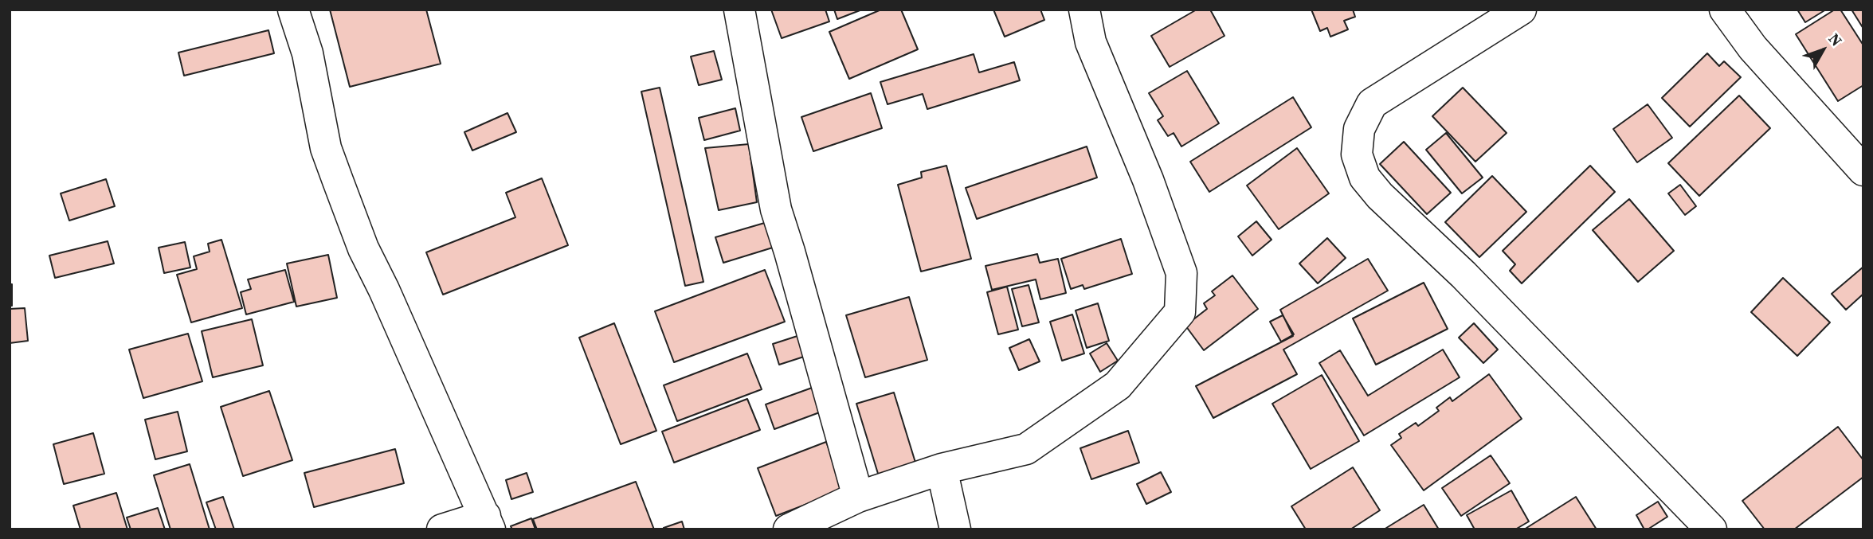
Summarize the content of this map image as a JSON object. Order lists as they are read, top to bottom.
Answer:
{
  "north": "top right"
}
